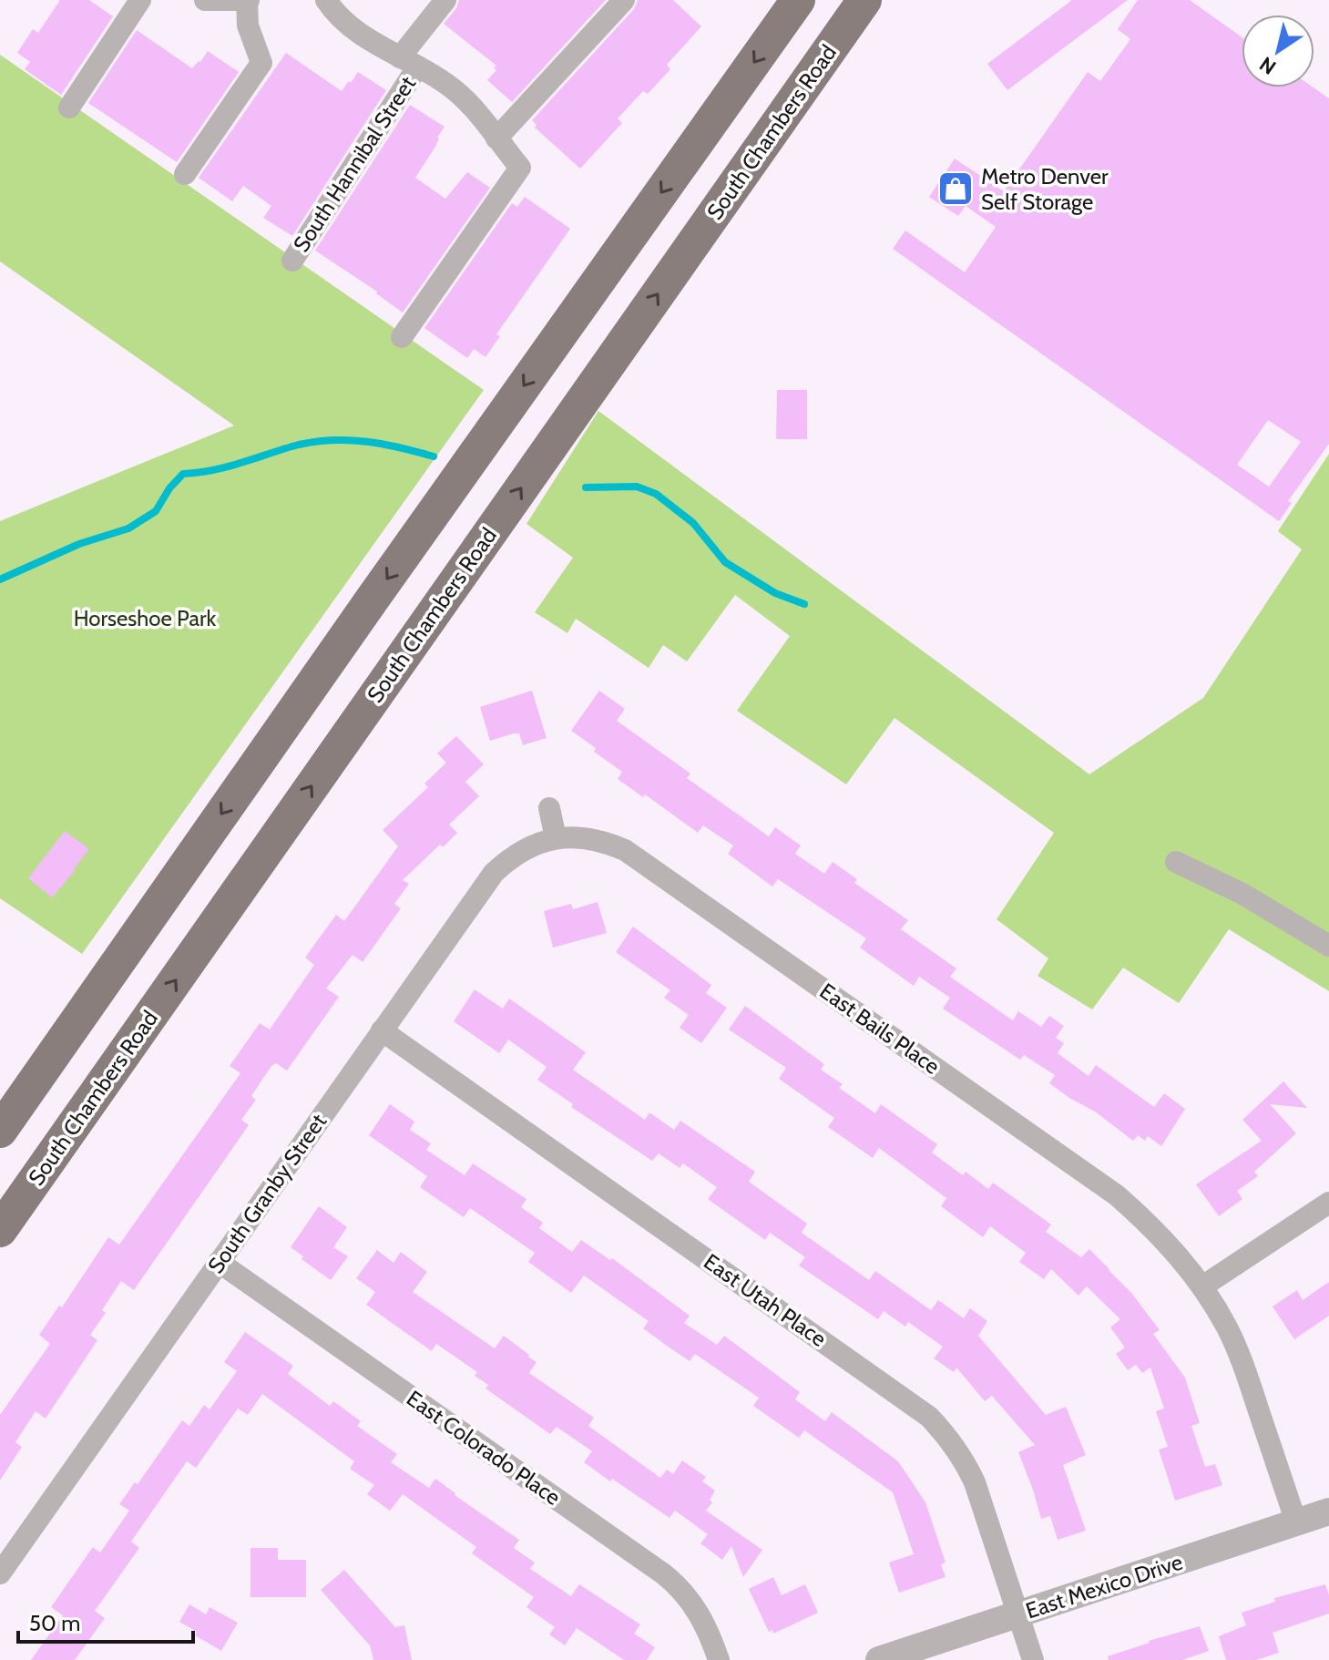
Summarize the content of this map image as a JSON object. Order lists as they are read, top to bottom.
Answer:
{
  "streets": {
    "main road": ["South Chambers Road"],
    "street": [
      "South Hannibal Street",
      "East Bails Place",
      "South Granby Street",
      "East Utah Place",
      "East Colorado Place",
      "East Mexico Drive"
    ]
  },
  "crossings": [
    ["East Bails Place", "South Granby Street"],
    ["East Bails Place", "East Mexico Drive"],
    ["South Granby Street", "East Utah Place"],
    ["South Granby Street", "East Colorado Place"],
    ["East Utah Place", "East Mexico Drive"]
  ],
  "parks": ["Horseshoe Park"],
  "places": {
    "shop": ["Metro Denver Self Storage"]
  },
  "scale_bar": "50 m",
  "north": "bottom left"
}
